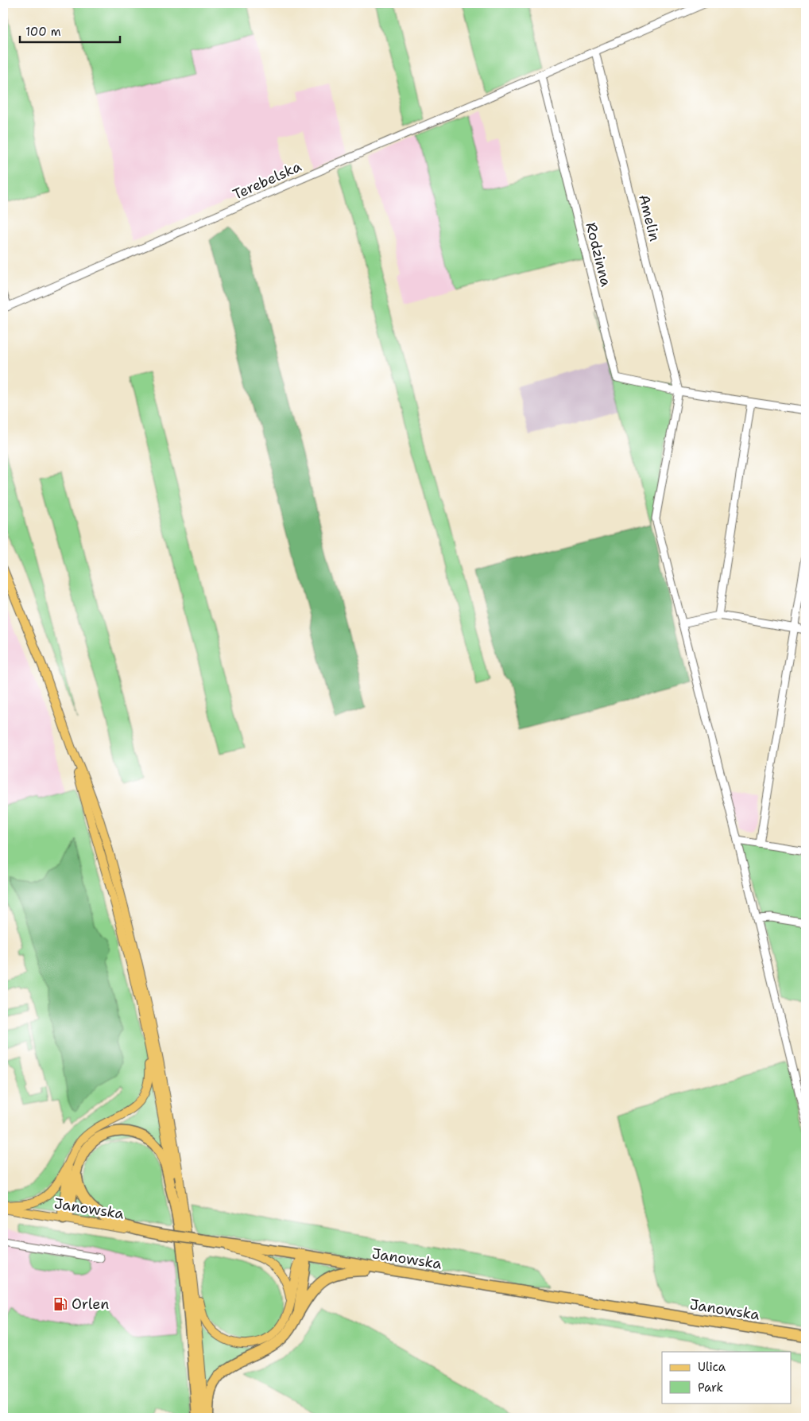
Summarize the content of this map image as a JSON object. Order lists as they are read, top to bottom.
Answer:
{
  "streets": {
    "highway": ["Janowska"],
    "street": ["Terebelska", "Amelin", "Rodzinna"]
  },
  "crossings": [
    ["Terebelska", "Amelin"],
    ["Terebelska", "Rodzinna"],
    ["Amelin", "Rodzinna"]
  ],
  "places": {
    "fuel station": ["Orlen"]
  },
  "legend": ["Ulica", "Park"],
  "scale_bar": "100 m"
}
